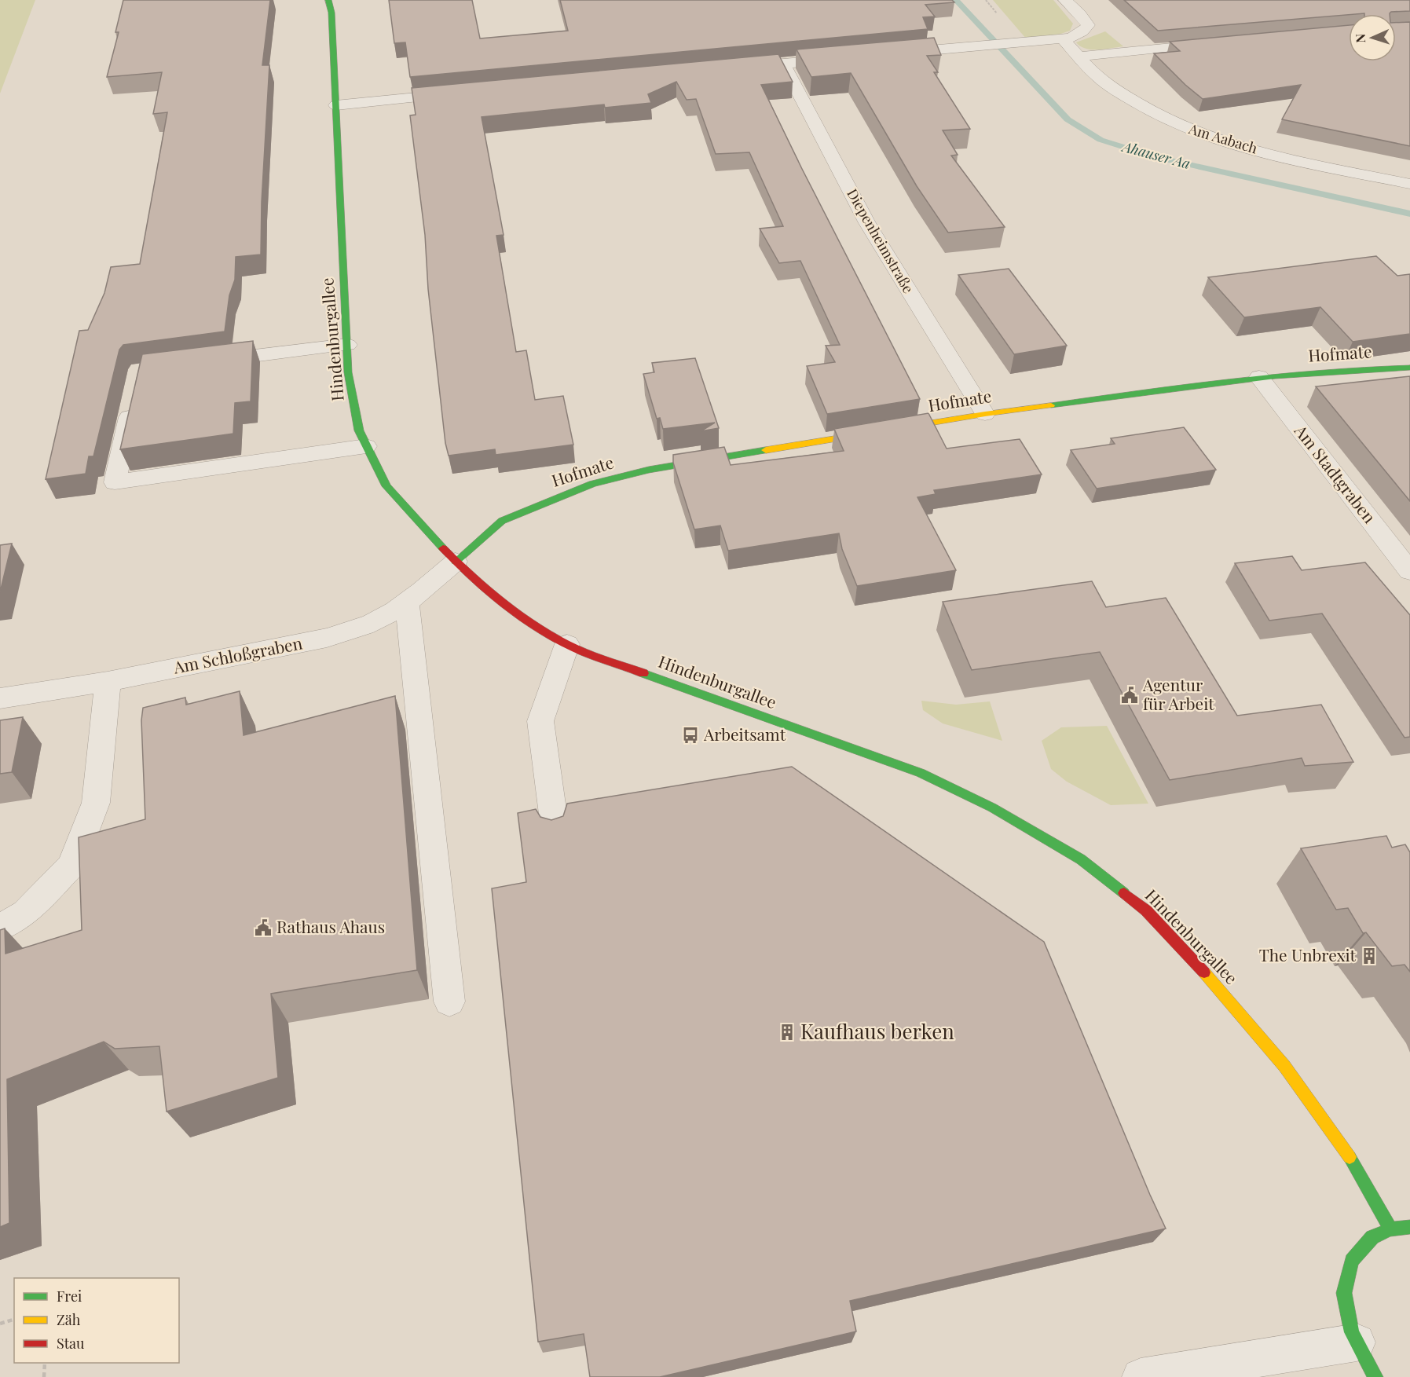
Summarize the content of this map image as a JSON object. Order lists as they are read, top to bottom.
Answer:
{
  "streets": {
    "street": [
      "Am Aabach",
      "Diepenheimstraße",
      "Hindenburgallee",
      "Hofmate",
      "Am Stadtgraben",
      "Am Schloßgraben"
    ]
  },
  "crossings": [
    ["Diepenheimstraße", "Hofmate"],
    ["Hindenburgallee", "Hofmate"],
    ["Hindenburgallee", "Am Schloßgraben"],
    ["Hofmate", "Am Stadtgraben"],
    ["Hofmate", "Am Schloßgraben"]
  ],
  "water": ["Ahauser Aa"],
  "places": {
    "public building": ["Agentur für Arbeit", "Rathaus Ahaus"],
    "bus stop": ["Arbeitsamt"],
    "building": ["The Unbrexit", "Kaufhaus berken"]
  },
  "legend": ["Frei", "Zäh", "Stau"],
  "north": "left"
}
